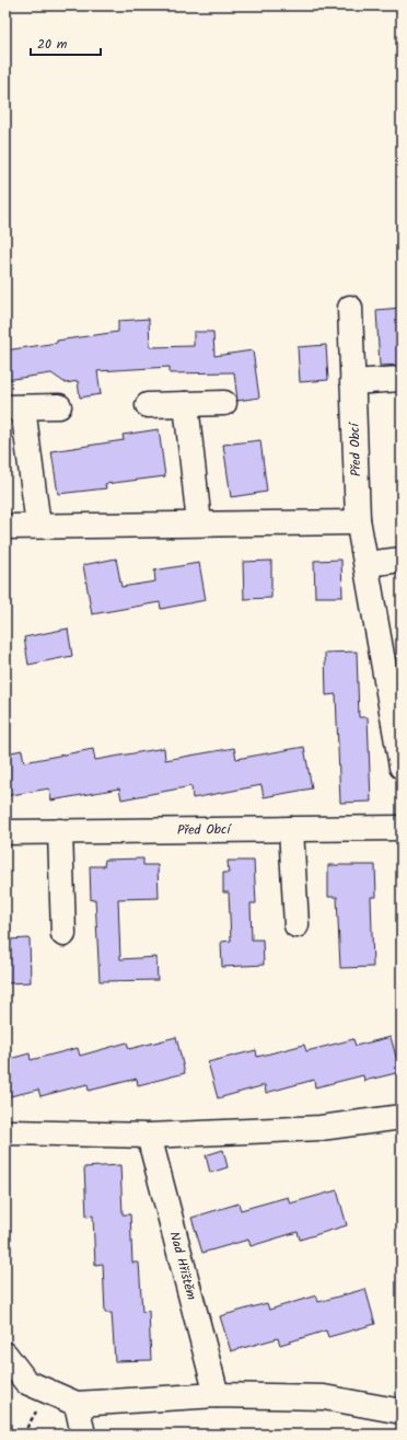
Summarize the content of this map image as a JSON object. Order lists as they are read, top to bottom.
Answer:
{
  "streets": {
    "street": ["Před Obcí", "Nad Hřištěm"]
  },
  "scale_bar": "20 m"
}
